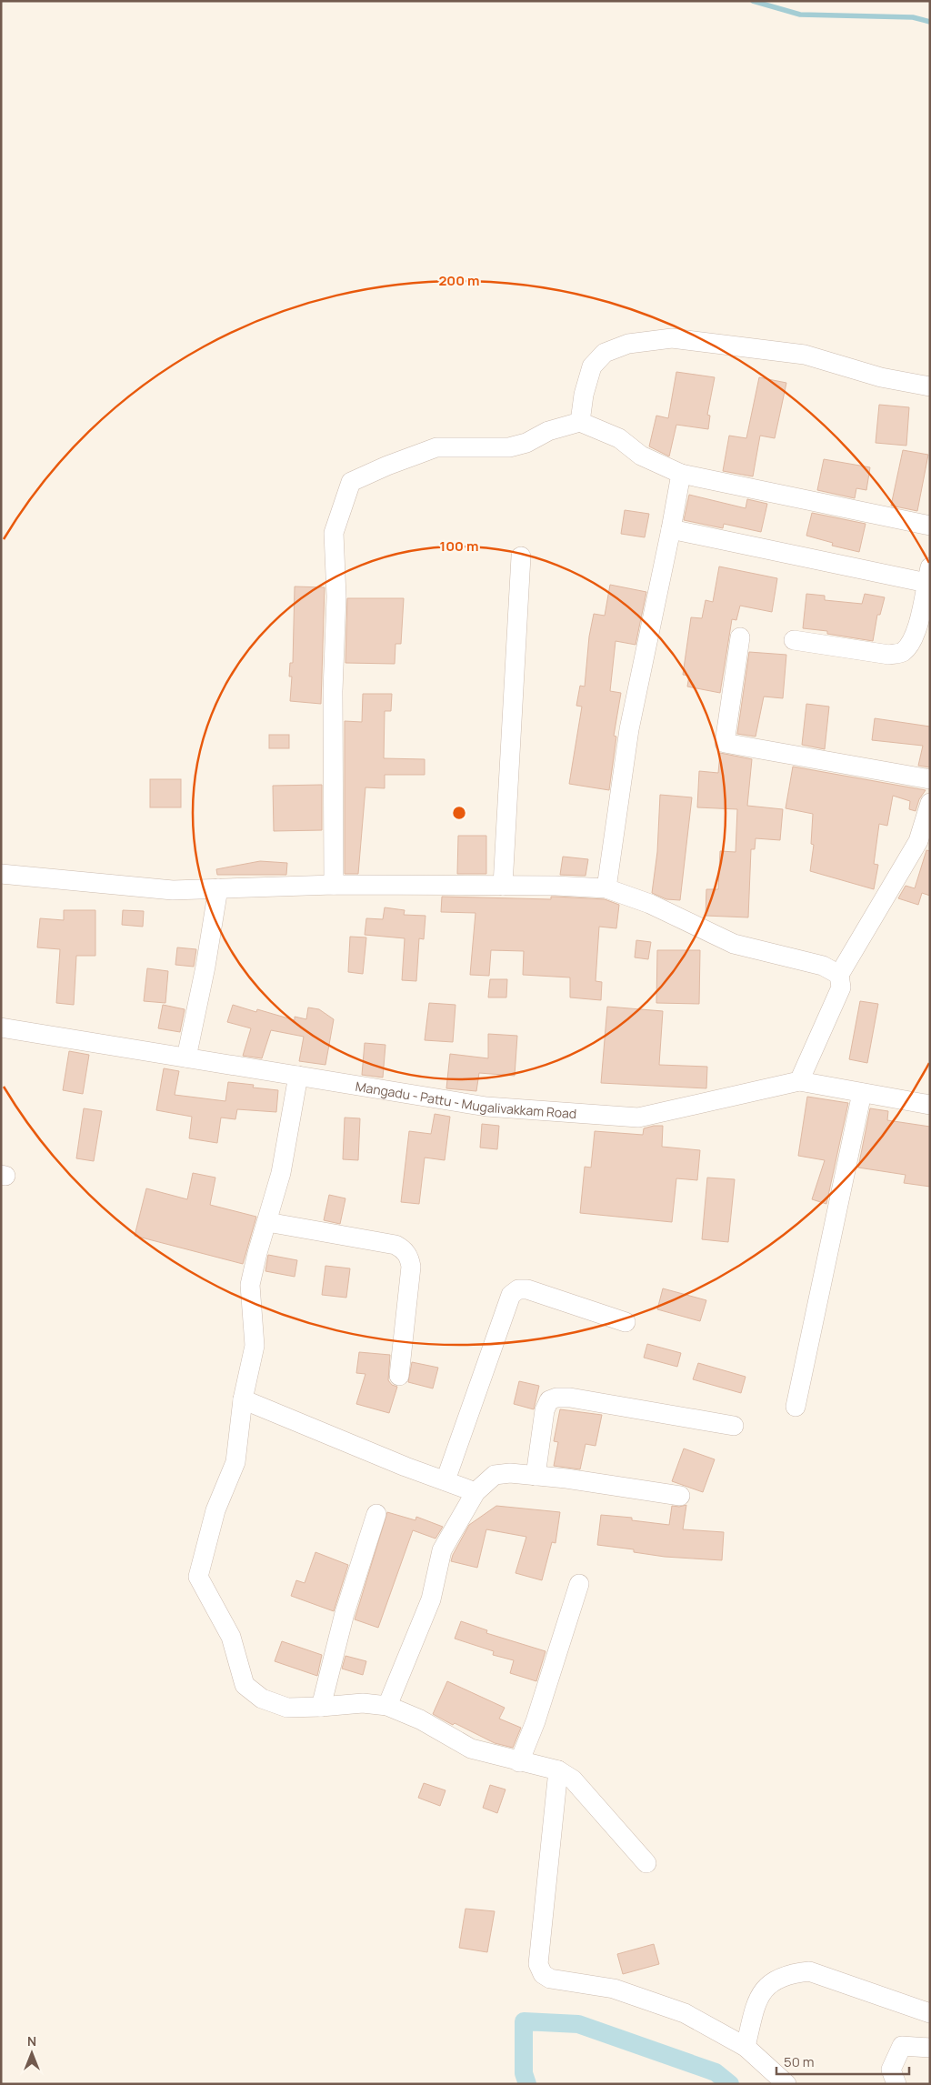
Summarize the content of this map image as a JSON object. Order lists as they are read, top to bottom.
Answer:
{
  "streets": {
    "street": ["Mangadu - Pattu - Mugalivakkam Road"]
  },
  "scale_bar": "50 m",
  "north": "top",
  "rings": ["200 m", "100 m"]
}
